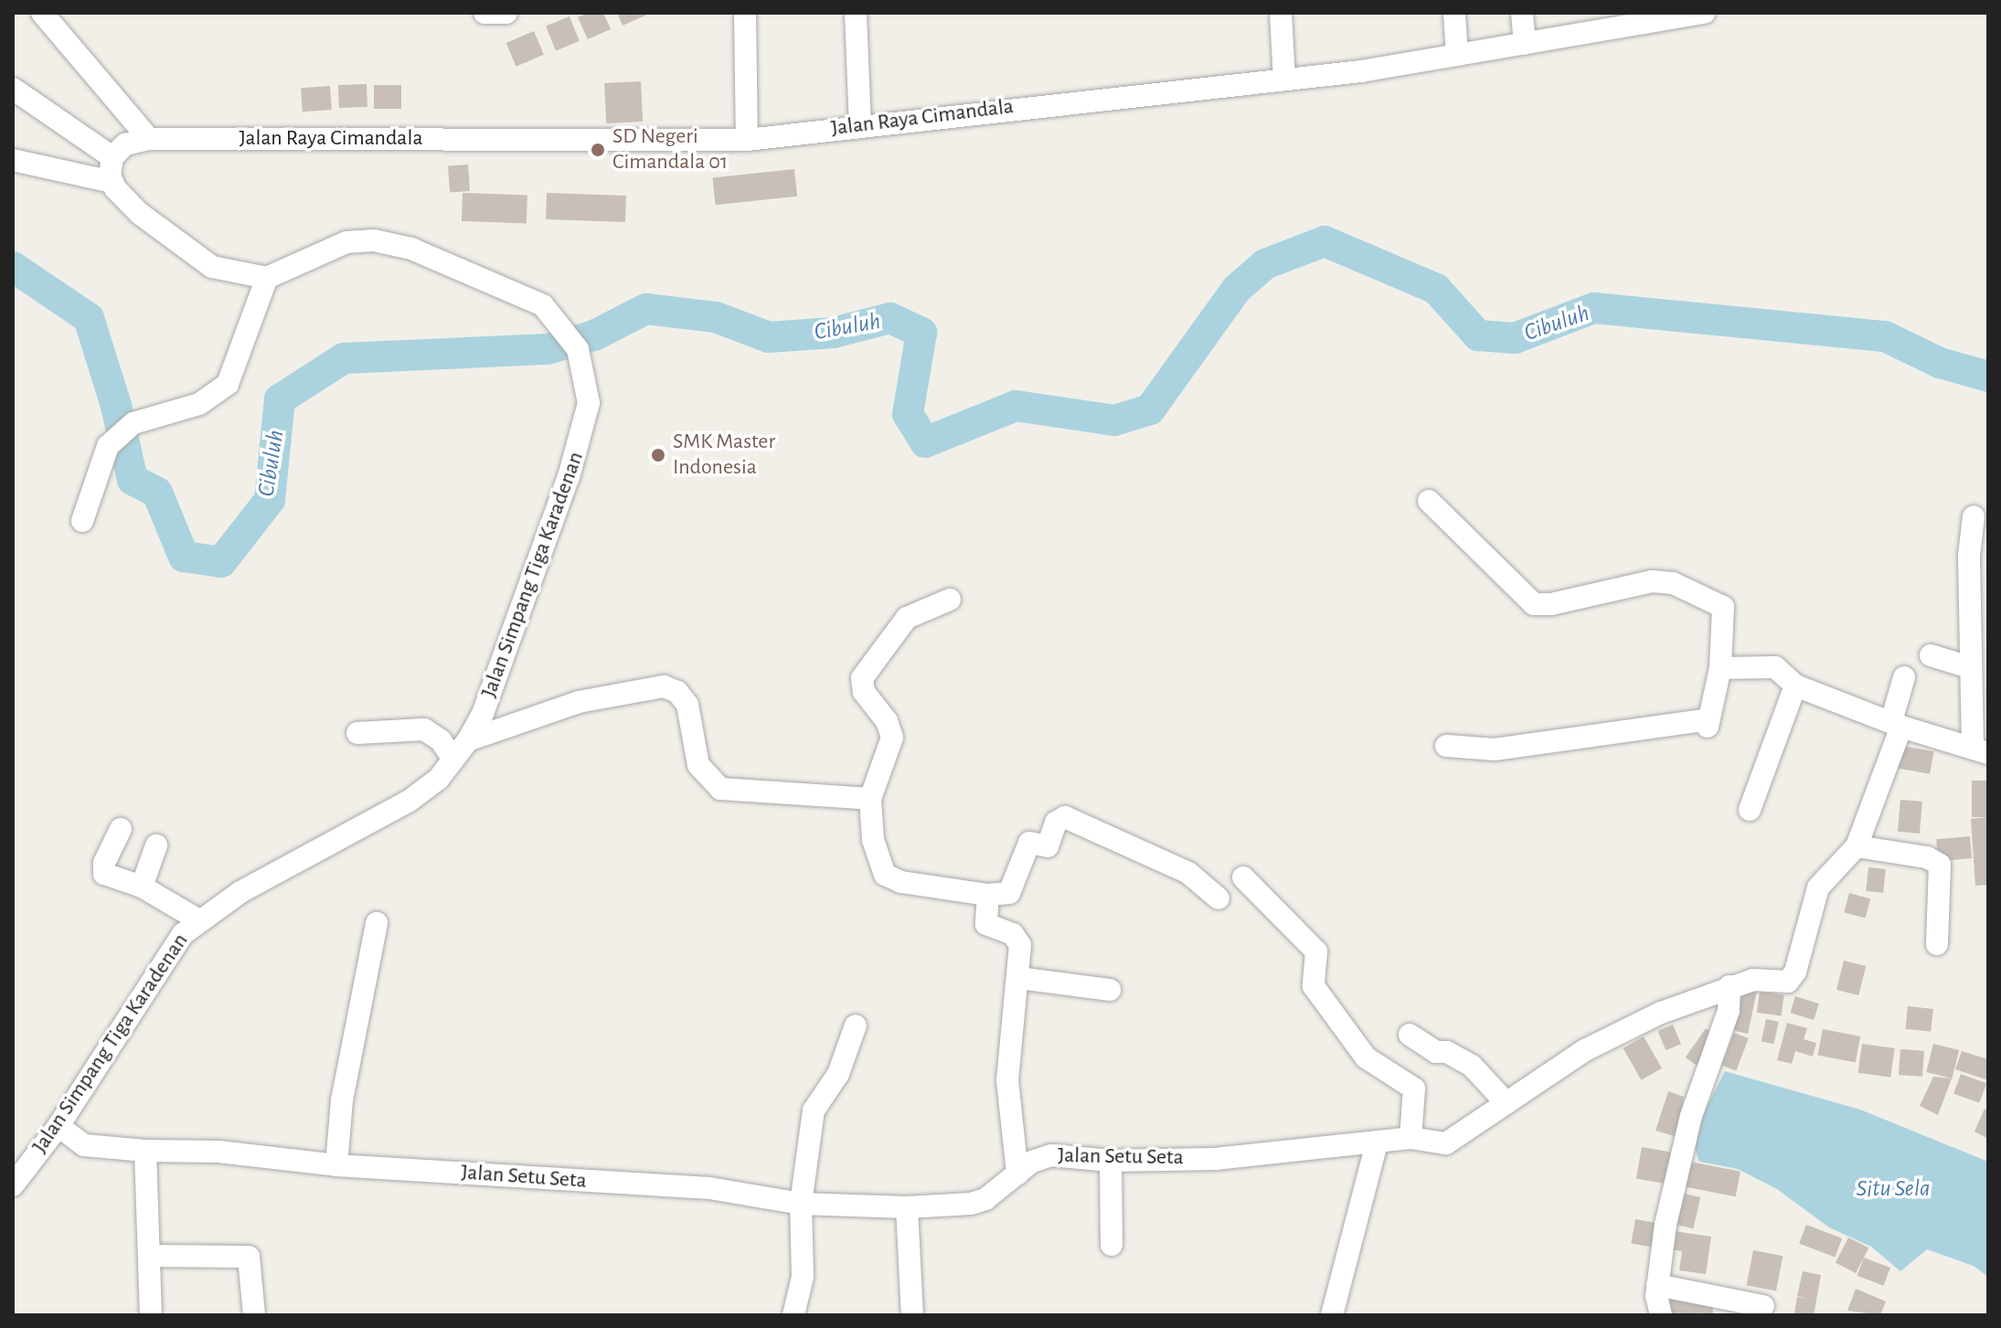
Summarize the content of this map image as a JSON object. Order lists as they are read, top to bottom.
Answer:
{
  "streets": {
    "street": ["Jalan Raya Cimandala", "Jalan Simpang Tiga Karadenan", "Jalan Setu Seta"]
  },
  "crossings": [
    ["Jalan Simpang Tiga Karadenan", "Jalan Setu Seta"]
  ],
  "water": ["Cibuluh", "Situ Sela"],
  "places": ["SD Negeri Cimandala 01", "SMK Master Indonesia"]
}
